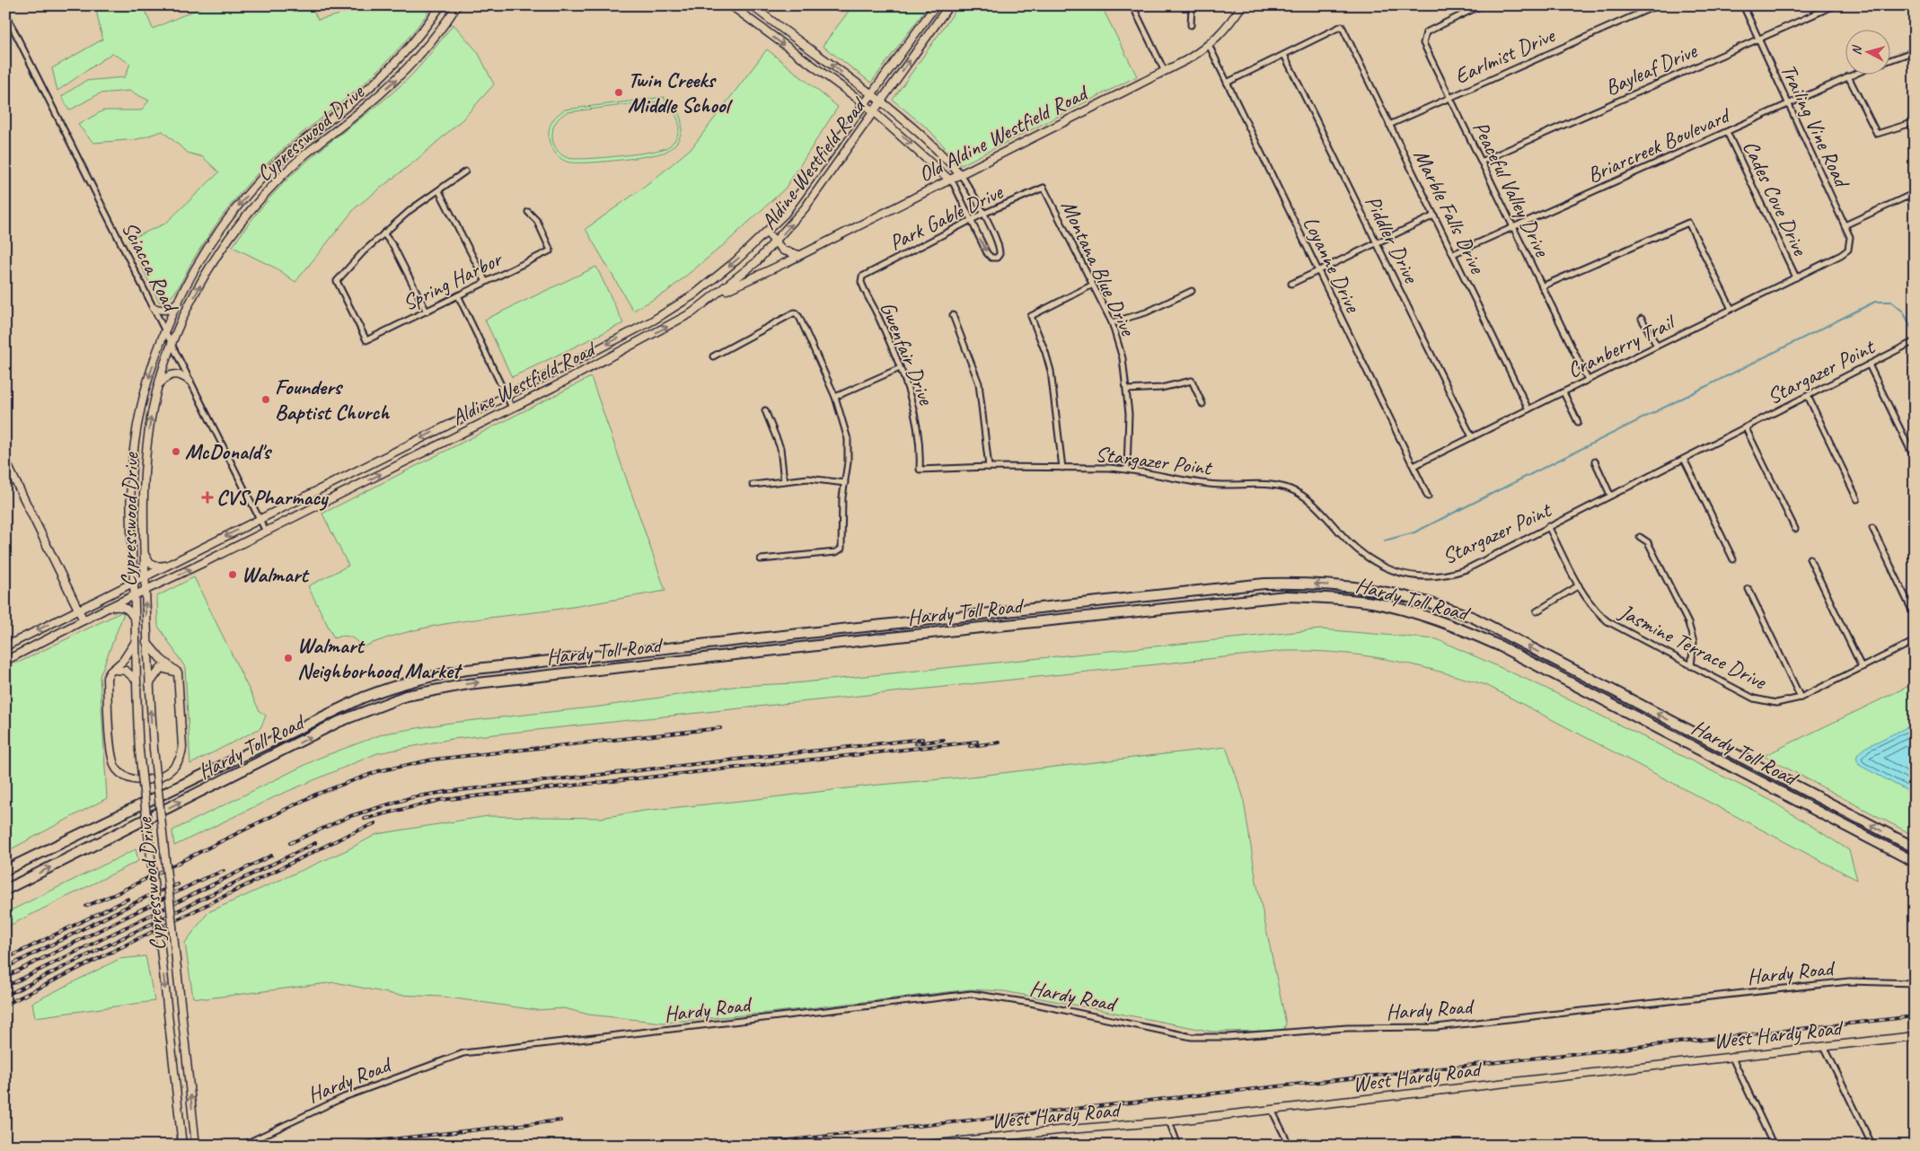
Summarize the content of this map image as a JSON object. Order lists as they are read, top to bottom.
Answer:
{
  "streets": {
    "highway": ["Hardy Toll Road"],
    "main road": [
      "Cypresswood Drive",
      "Old Aldine Westfield Road",
      "Aldine Westfield Road",
      "West Hardy Road"
    ],
    "street": [
      "Earlmist Drive",
      "Bayleaf Drive",
      "Trailing Vine Road",
      "Briarcreek Boulevard",
      "Peaceful Valley Drive",
      "Cades Cove Drive",
      "Marble Falls Drive",
      "Park Gable Drive",
      "Piddler Drive",
      "Loyanne Drive",
      "Sciacca Road",
      "Montana Blue Drive",
      "Spring Harbor",
      "Cranberry Trail",
      "Gwenfair Drive",
      "Stargazer Point",
      "Jasmine Terrace Drive",
      "Hardy Road"
    ]
  },
  "crossings": [
    ["Earlmist Drive", "Peaceful Valley Drive"],
    ["Earlmist Drive", "Marble Falls Drive"],
    ["Bayleaf Drive", "Trailing Vine Road"],
    ["Bayleaf Drive", "Peaceful Valley Drive"],
    ["Trailing Vine Road", "Briarcreek Boulevard"],
    ["Trailing Vine Road", "Cranberry Trail"],
    ["Cypresswood Drive", "Aldine Westfield Road"],
    ["Cypresswood Drive", "Sciacca Road"],
    ["Old Aldine Westfield Road", "Aldine Westfield Road"],
    ["Old Aldine Westfield Road", "Loyanne Drive"],
    ["Briarcreek Boulevard", "Peaceful Valley Drive"],
    ["Briarcreek Boulevard", "Cades Cove Drive"],
    ["Briarcreek Boulevard", "Marble Falls Drive"],
    ["Aldine Westfield Road", "Sciacca Road"],
    ["Peaceful Valley Drive", "Cranberry Trail"],
    ["Cades Cove Drive", "Cranberry Trail"],
    ["Marble Falls Drive", "Piddler Drive"],
    ["Marble Falls Drive", "Cranberry Trail"],
    ["Park Gable Drive", "Montana Blue Drive"],
    ["Park Gable Drive", "Gwenfair Drive"],
    ["Piddler Drive", "Cranberry Trail"],
    ["Loyanne Drive", "Cranberry Trail"],
    ["Montana Blue Drive", "Stargazer Point"],
    ["Gwenfair Drive", "Stargazer Point"],
    ["Stargazer Point", "Jasmine Terrace Drive"]
  ],
  "places": {
    "other": [
      "Twin Creeks Middle School",
      "Founders Baptist Church",
      "McDonald's",
      "Walmart",
      "Walmart Neighborhood Market"
    ],
    "health": ["CVS Pharmacy"]
  },
  "north": "left"
}
